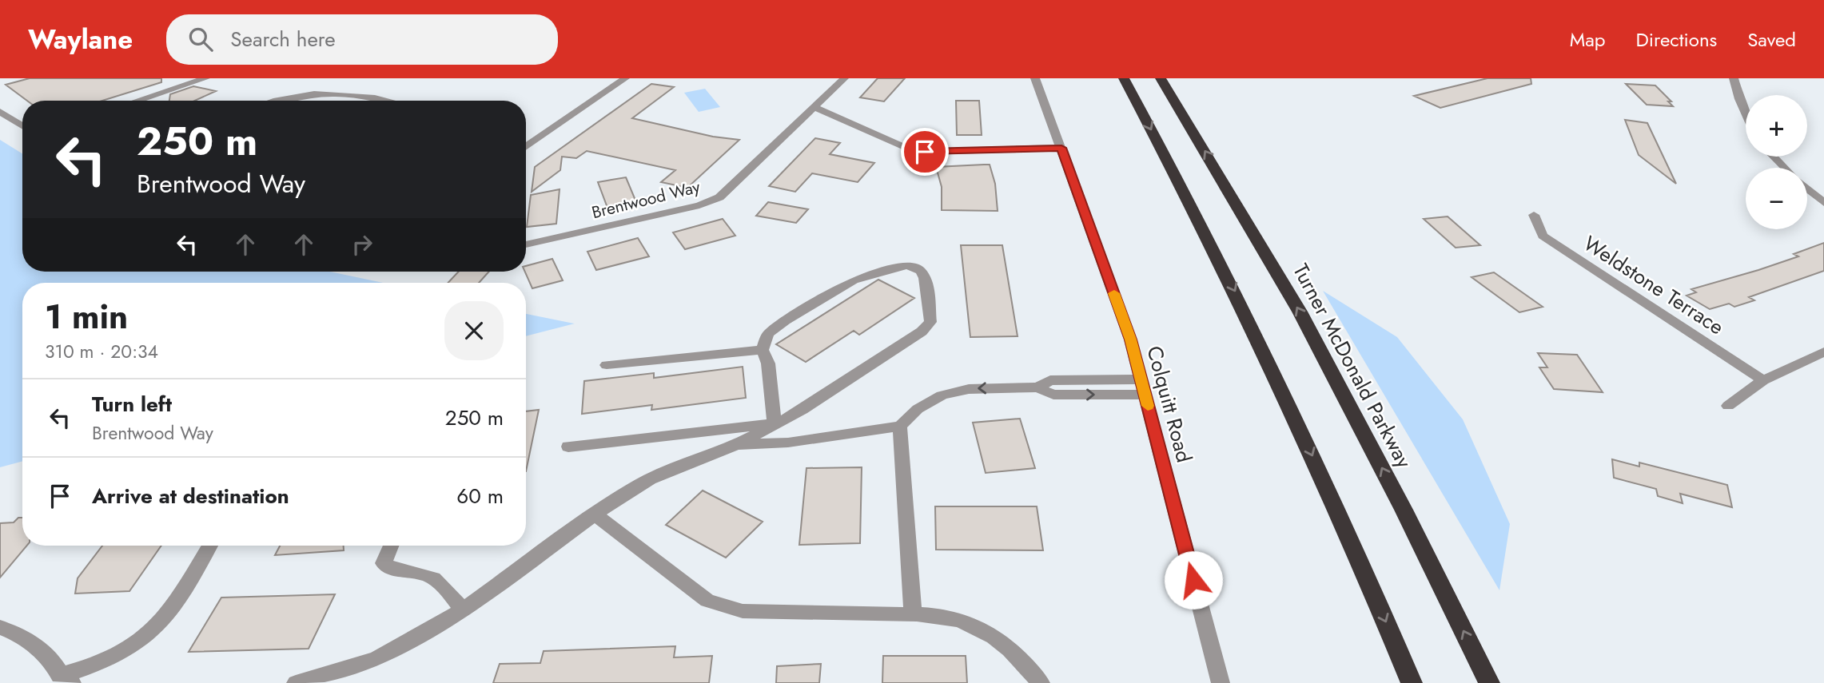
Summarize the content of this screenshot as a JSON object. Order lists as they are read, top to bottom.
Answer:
{
  "streets": {
    "highway": ["Turner McDonald Parkway"],
    "street": ["Brentwood Way", "Weldstone Terrace", "Colquitt Road"]
  },
  "page": {
    "header": "Waylane",
    "search": "Search here",
    "nav": ["Map", "Directions", "Saved"],
    "map_buttons": ["+", "−"],
    "turn": ["250 m", "Brentwood Way"],
    "heading": ["1 min", "310 m · 20:34"],
    "list": [
      {
        "name": "Turn left",
        "note": "Brentwood Way",
        "value": "250 m"
      },
      {
        "name": "Arrive at destination",
        "value": "60 m"
      }
    ]
  }
}
